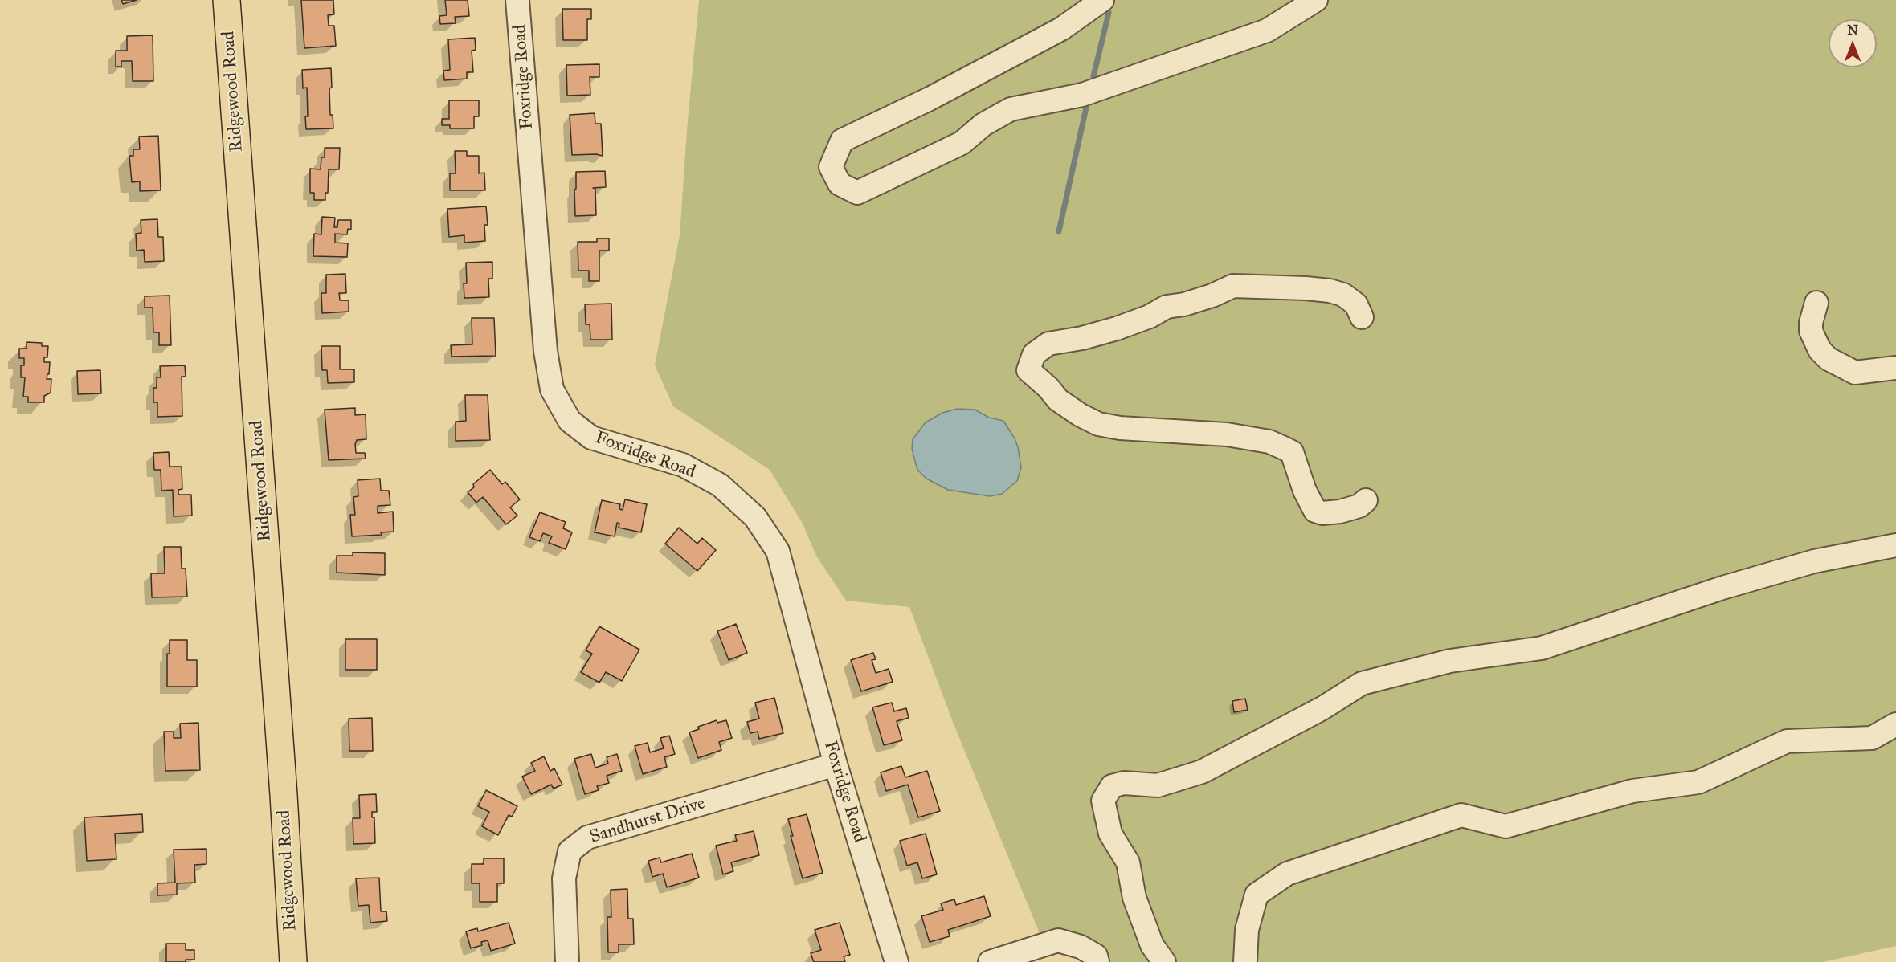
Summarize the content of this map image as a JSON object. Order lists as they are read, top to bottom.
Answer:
{
  "streets": {
    "main road": ["Ridgewood Road"],
    "street": ["Foxridge Road", "Sandhurst Drive"]
  },
  "crossings": [
    ["Foxridge Road", "Sandhurst Drive"]
  ],
  "north": "top"
}
